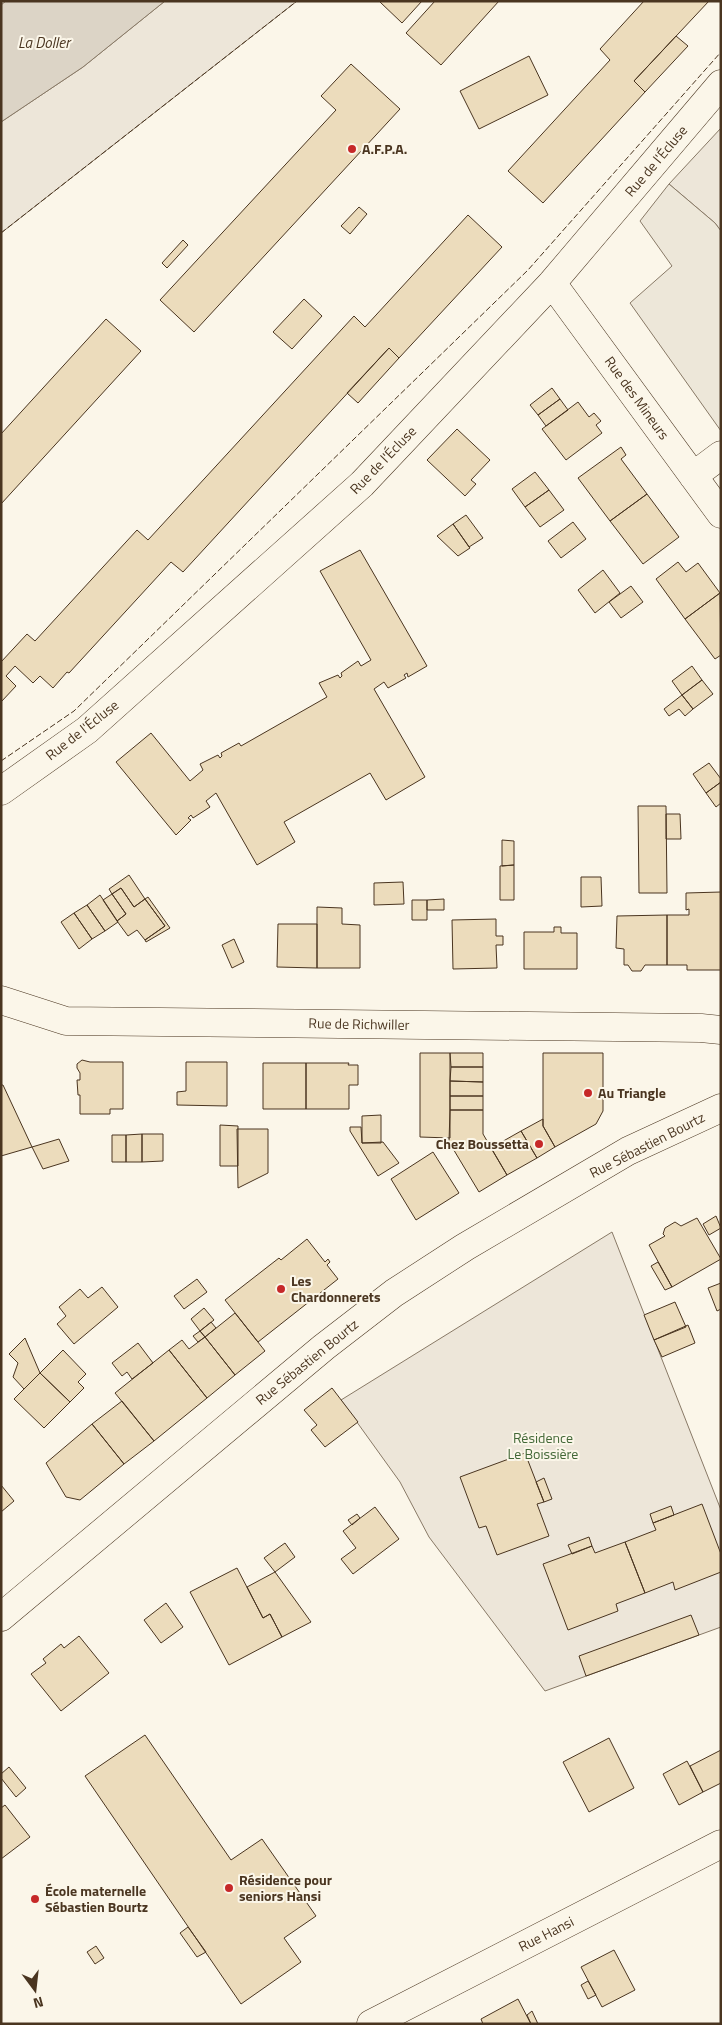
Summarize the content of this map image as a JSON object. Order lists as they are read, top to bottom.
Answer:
{
  "streets": {
    "street": [
      "Rue de l'Écluse",
      "Rue des Mineurs",
      "Rue de Richwiller",
      "Rue Sébastien Bourtz",
      "Rue Hansi"
    ]
  },
  "crossings": [
    ["Rue de l'Écluse", "Rue des Mineurs"]
  ],
  "water": ["La Doller"],
  "parks": ["Résidence Le Boissière"],
  "places": [
    "A.F.P.A.",
    "Au Triangle",
    "Chez Boussetta",
    "Les Chardonnerets",
    "Résidence pour seniors Hansi",
    "École maternelle Sébastien Bourtz"
  ],
  "north": "bottom"
}
